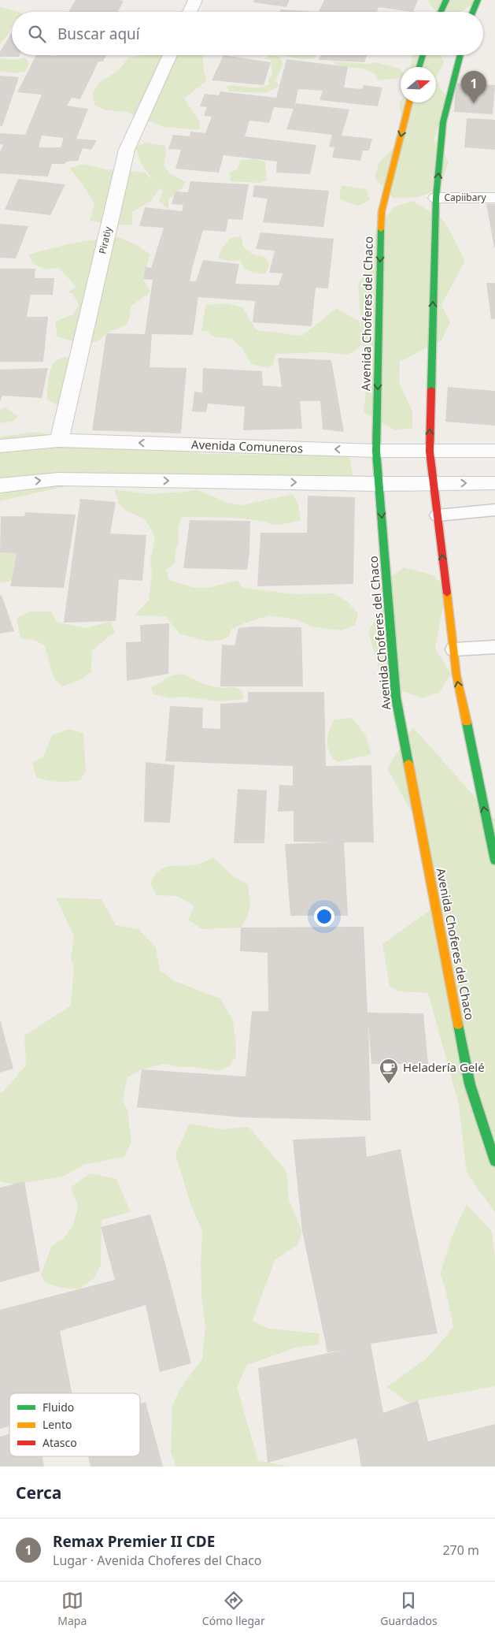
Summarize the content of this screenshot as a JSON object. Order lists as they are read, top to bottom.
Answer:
{
  "streets": {
    "street": [
      "Capiibary",
      "Piratiy",
      "Avenida Choferes del Chaco",
      "Avenida Comuneros"
    ]
  },
  "crossings": [
    ["Piratiy", "Avenida Comuneros"],
    ["Avenida Choferes del Chaco", "Avenida Comuneros"]
  ],
  "places": {
    "cafe": ["Heladería Gelé"]
  },
  "legend": ["Fluido", "Lento", "Atasco"],
  "north": "right",
  "page": {
    "search": "Buscar aquí",
    "pins": "1",
    "heading": "Cerca",
    "list": [
      {
        "mark": "1",
        "name": "Remax Premier II CDE",
        "note": "Lugar · Avenida Choferes del Chaco",
        "value": "270 m"
      }
    ],
    "nav": ["Mapa", "Cómo llegar", "Guardados"]
  }
}
